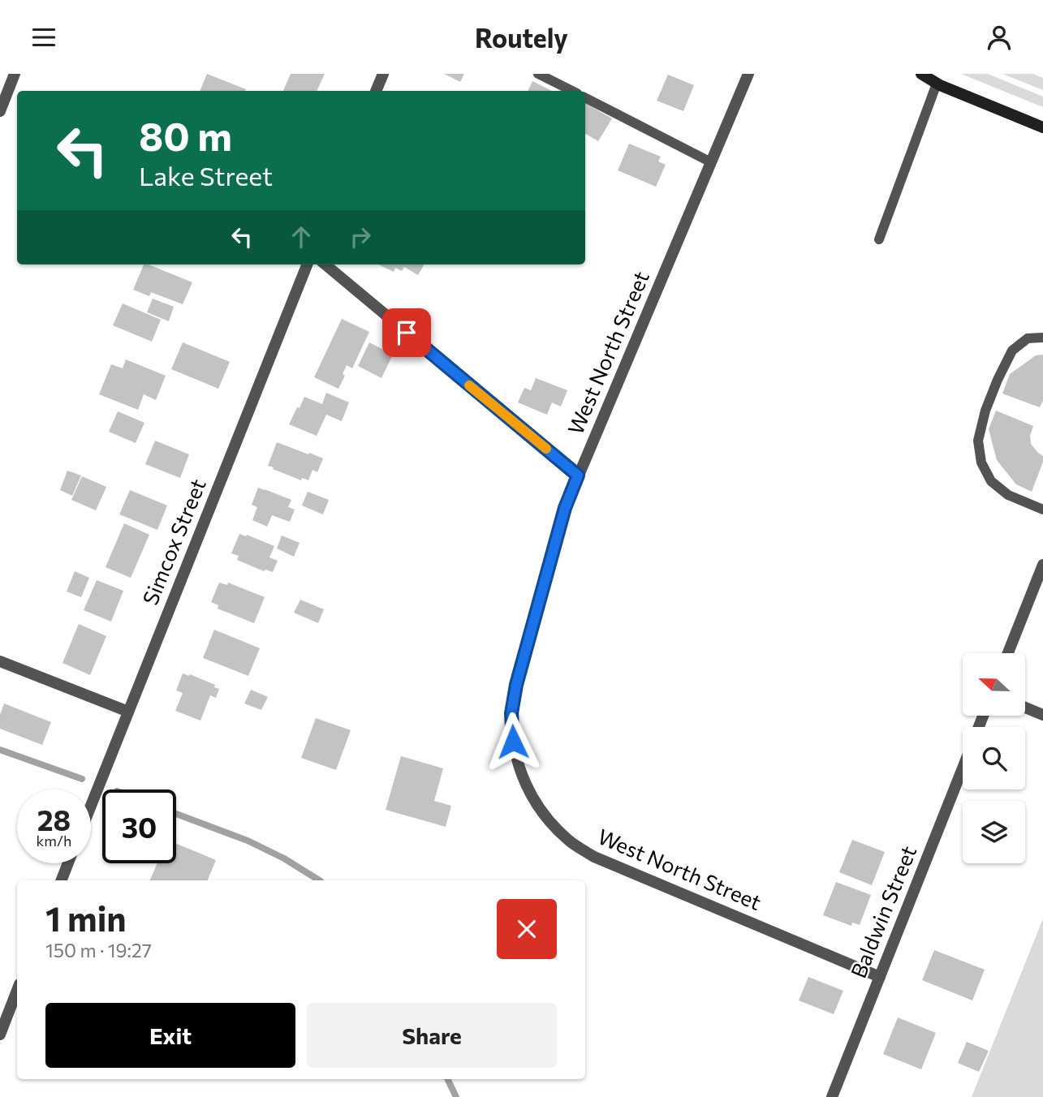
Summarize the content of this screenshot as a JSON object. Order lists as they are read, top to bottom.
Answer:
{
  "streets": {
    "street": ["West North Street", "Simcox Street", "Baldwin Street"]
  },
  "crossings": [
    ["West North Street", "Baldwin Street"]
  ],
  "north": "left",
  "page": {
    "header": "Routely",
    "turn": ["80 m", "Lake Street"],
    "speed": "28 km/h",
    "limit": "30",
    "heading": ["1 min", "150 m · 19:27"],
    "buttons": ["Exit", "Share"]
  }
}
